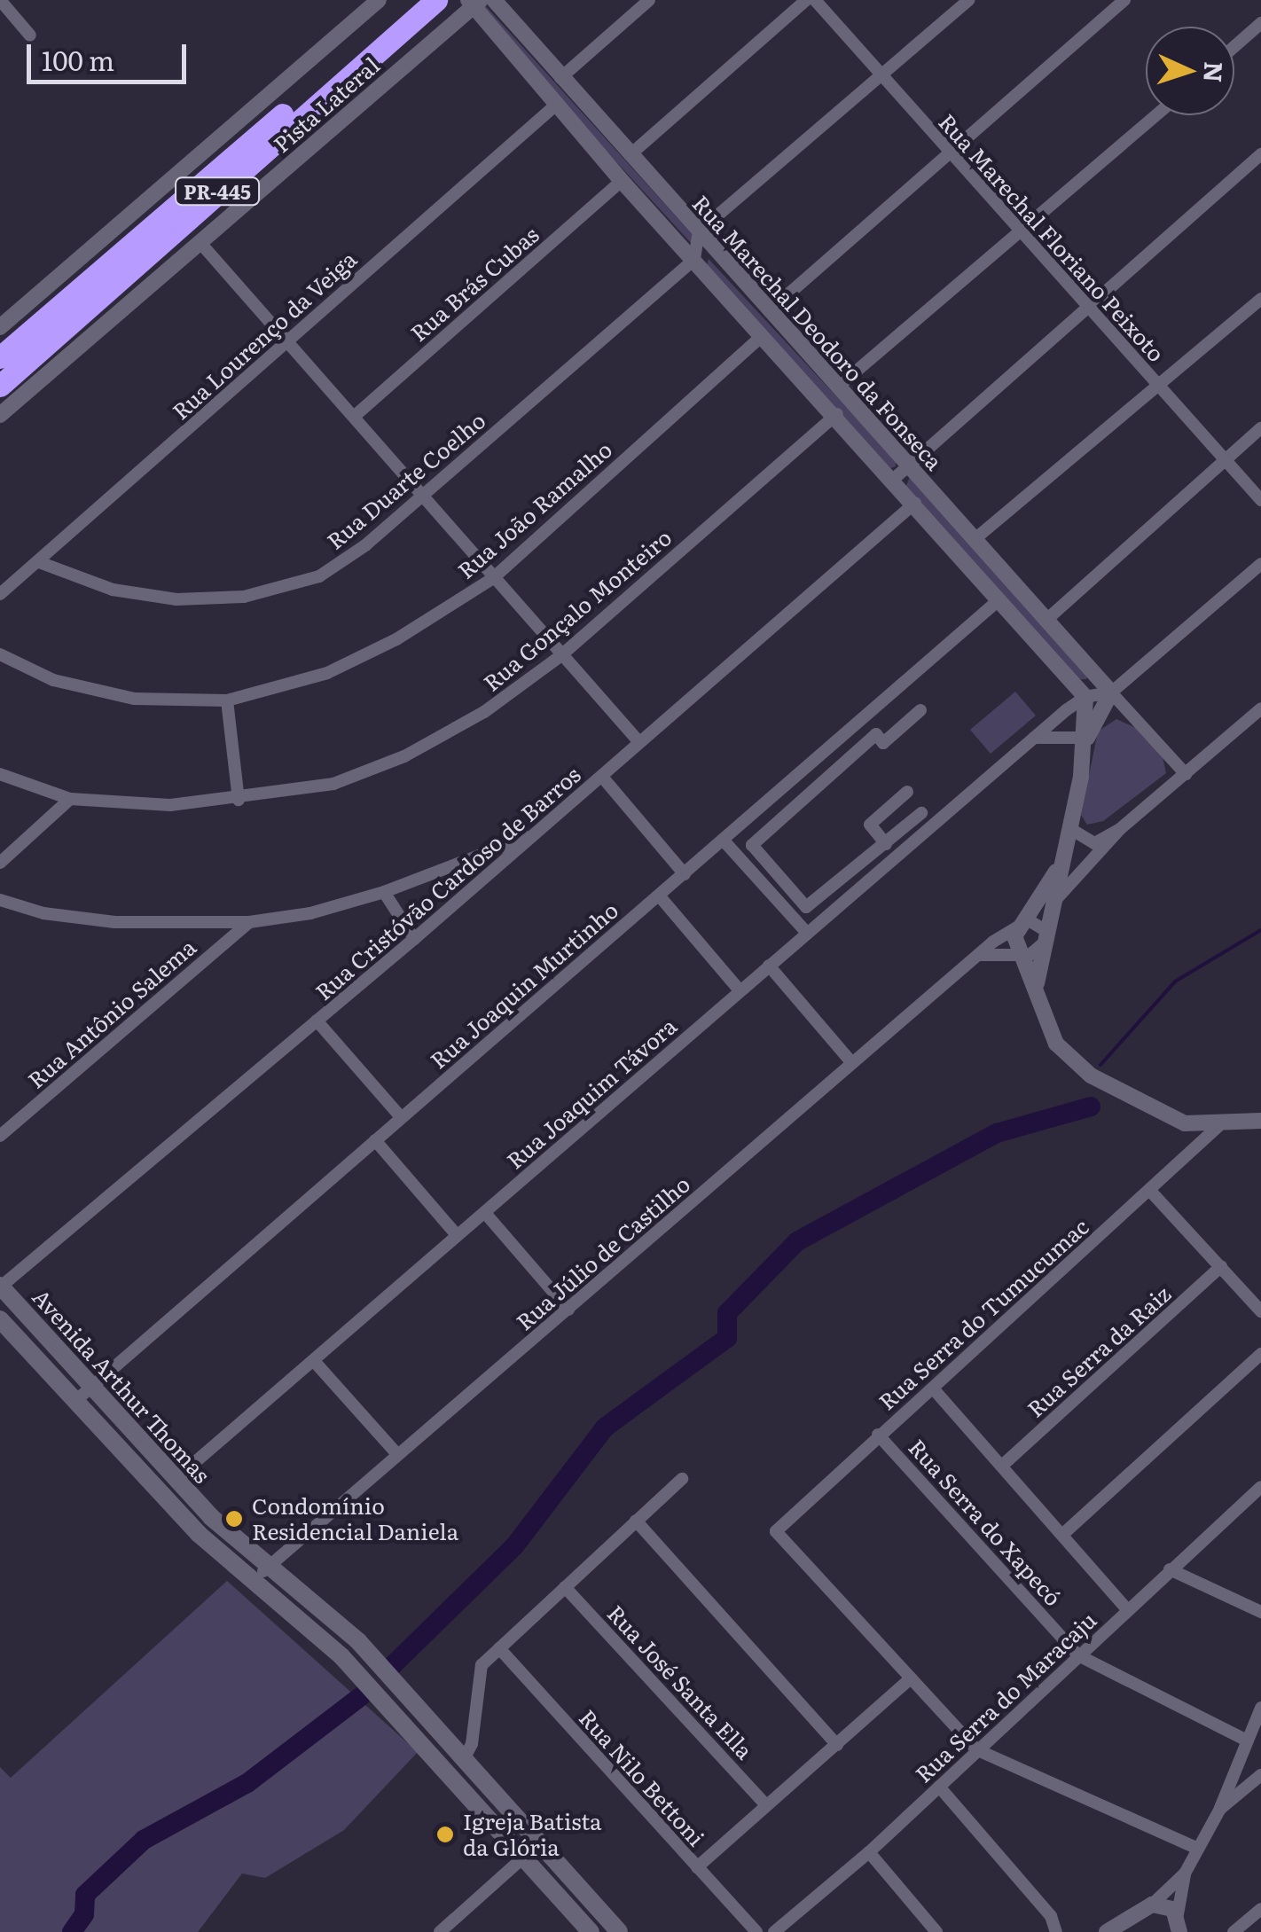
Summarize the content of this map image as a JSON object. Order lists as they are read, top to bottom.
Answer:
{
  "streets": {
    "highway": ["PR-445"],
    "main road": ["Avenida Arthur Thomas"],
    "street": [
      "Pista Lateral",
      "Rua Marechal Floriano Peixoto",
      "Rua Brás Cubas",
      "Rua Marechal Deodoro da Fonseca",
      "Rua Lourenço da Veiga",
      "Rua Duarte Coelho",
      "Rua João Ramalho",
      "Rua Gonçalo Monteiro",
      "Rua Cristóvão Cardoso de Barros",
      "Rua Joaquin Murtinho",
      "Rua Antônio Salema",
      "Rua Joaquim Távora",
      "Rua Júlio de Castilho",
      "Rua Serra do Tumucumac",
      "Rua Serra da Raiz",
      "Rua Serra do Xapecó",
      "Rua José Santa Ella",
      "Rua Serra do Maracaju",
      "Rua Nilo Bettoni"
    ]
  },
  "crossings": [
    ["Rua Marechal Deodoro da Fonseca", "Rua Joaquim Távora"],
    ["Rua Lourenço da Veiga", "Rua Duarte Coelho"],
    ["Rua Cristóvão Cardoso de Barros", "Avenida Arthur Thomas"],
    ["Rua Joaquin Murtinho", "Avenida Arthur Thomas"],
    ["Rua Joaquim Távora", "Avenida Arthur Thomas"],
    ["Rua Júlio de Castilho", "Avenida Arthur Thomas"],
    ["Rua Serra do Tumucumac", "Rua Serra do Xapecó"],
    ["Rua Serra do Xapecó", "Rua Serra do Maracaju"]
  ],
  "places": ["Condomínio Residencial Daniela", "Igreja Batista da Glória"],
  "scale_bar": "100 m",
  "north": "right"
}
